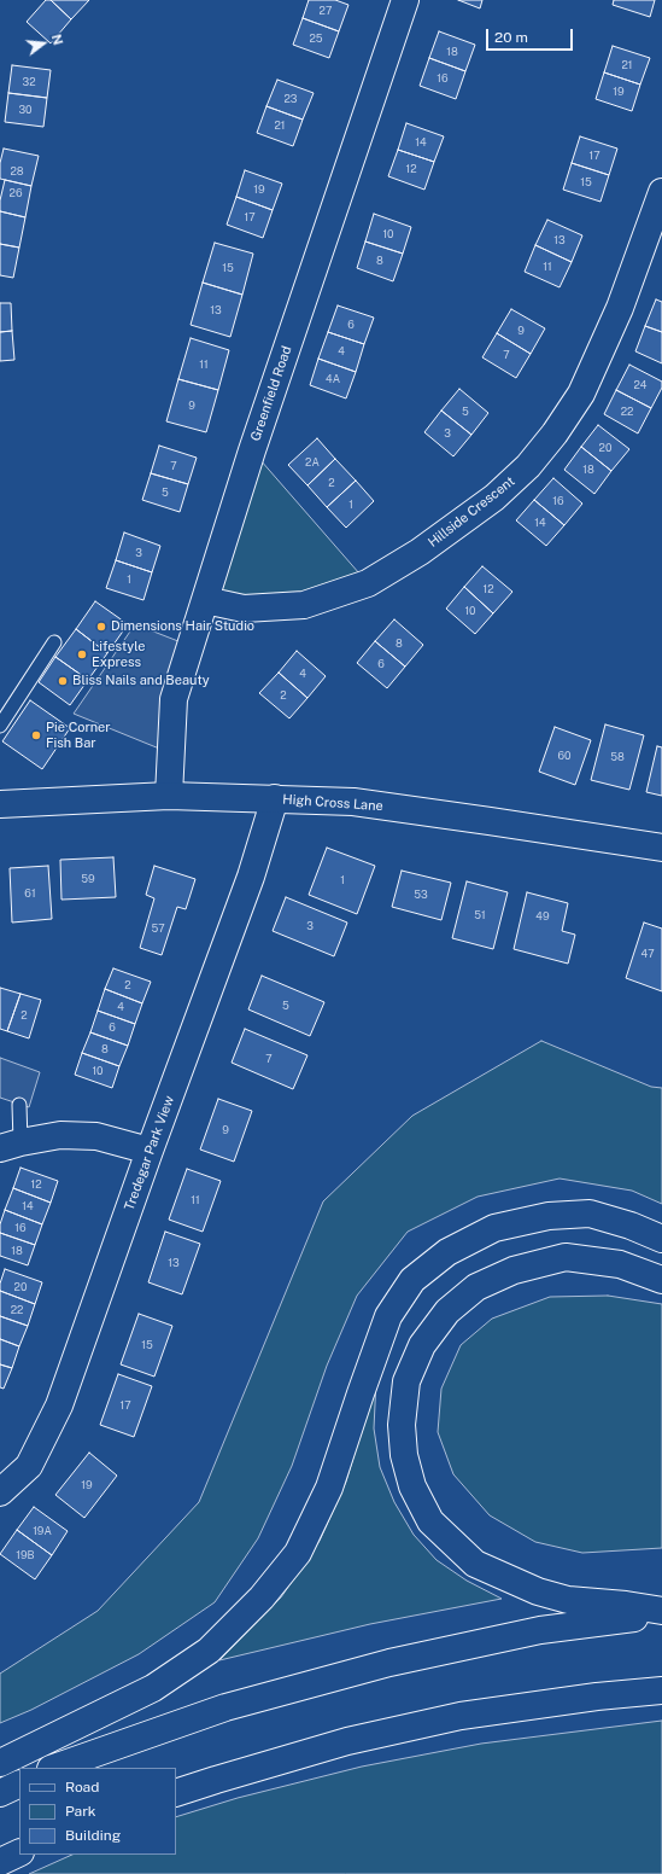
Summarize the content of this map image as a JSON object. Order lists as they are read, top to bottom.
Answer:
{
  "streets": {
    "main road": [
      "Greenfield Road",
      "Hillside Crescent",
      "High Cross Lane",
      "Tredegar Park View"
    ]
  },
  "crossings": [
    ["Greenfield Road", "Hillside Crescent"],
    ["Greenfield Road", "High Cross Lane"],
    ["High Cross Lane", "Tredegar Park View"]
  ],
  "places": [
    "Dimensions Hair Studio",
    "Lifestyle Express",
    "Bliss Nails and Beauty",
    "Pie Corner Fish Bar"
  ],
  "house_numbers": [
    "27",
    "25",
    "18",
    "21",
    "16",
    "32",
    "19",
    "23",
    "30",
    "21",
    "14",
    "17",
    "12",
    "28",
    "15",
    "19",
    "26",
    "17",
    "10",
    "13",
    "8",
    "11",
    "15",
    "13",
    "6",
    "9",
    "4",
    "7",
    "11",
    "4A",
    "24",
    "9",
    "5",
    "22",
    "3",
    "20",
    "2A",
    "7",
    "18",
    "2",
    "5",
    "16",
    "1",
    "14",
    "3",
    "1",
    "12",
    "10",
    "8",
    "6",
    "4",
    "2",
    "60",
    "58",
    "59",
    "1",
    "61",
    "53",
    "51",
    "49",
    "3",
    "57",
    "47",
    "2",
    "5",
    "4",
    "2",
    "6",
    "8",
    "7",
    "10",
    "9",
    "12",
    "11",
    "14",
    "16",
    "18",
    "13",
    "20",
    "22",
    "15",
    "17",
    "19",
    "19A",
    "19B"
  ],
  "legend": ["Road", "Park", "Building"],
  "scale_bar": "20 m",
  "north": "right"
}
